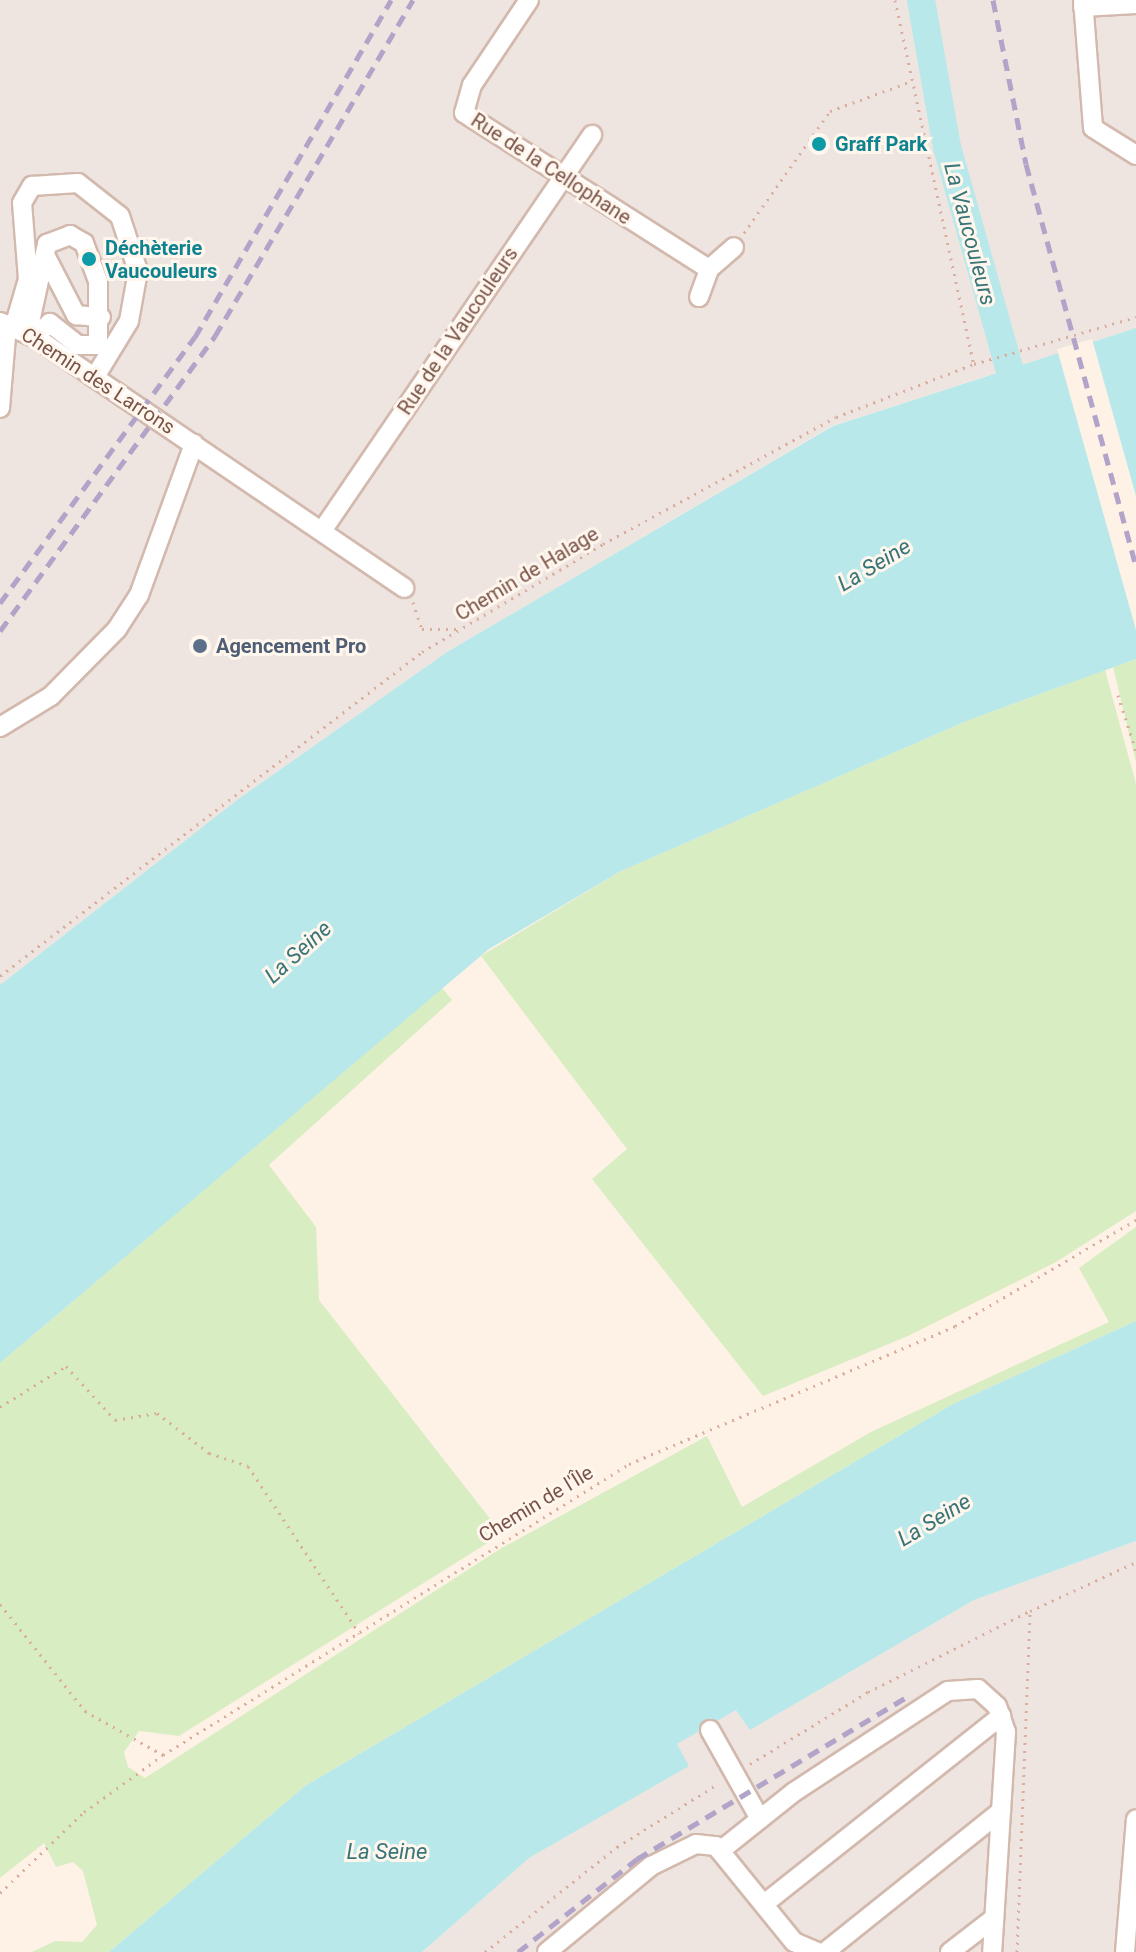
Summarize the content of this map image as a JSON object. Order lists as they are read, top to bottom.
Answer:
{
  "streets": {
    "street": ["Rue de la Cellophane", "Rue de la Vaucouleurs", "Chemin des Larrons"],
    "path": ["Chemin de Halage", "Chemin de l'Île"]
  },
  "crossings": [
    ["Rue de la Cellophane", "Rue de la Vaucouleurs"]
  ],
  "water": ["La Vaucouleurs", "La Seine"],
  "places": ["Graff Park", "Déchèterie Vaucouleurs", "Agencement Pro"]
}
